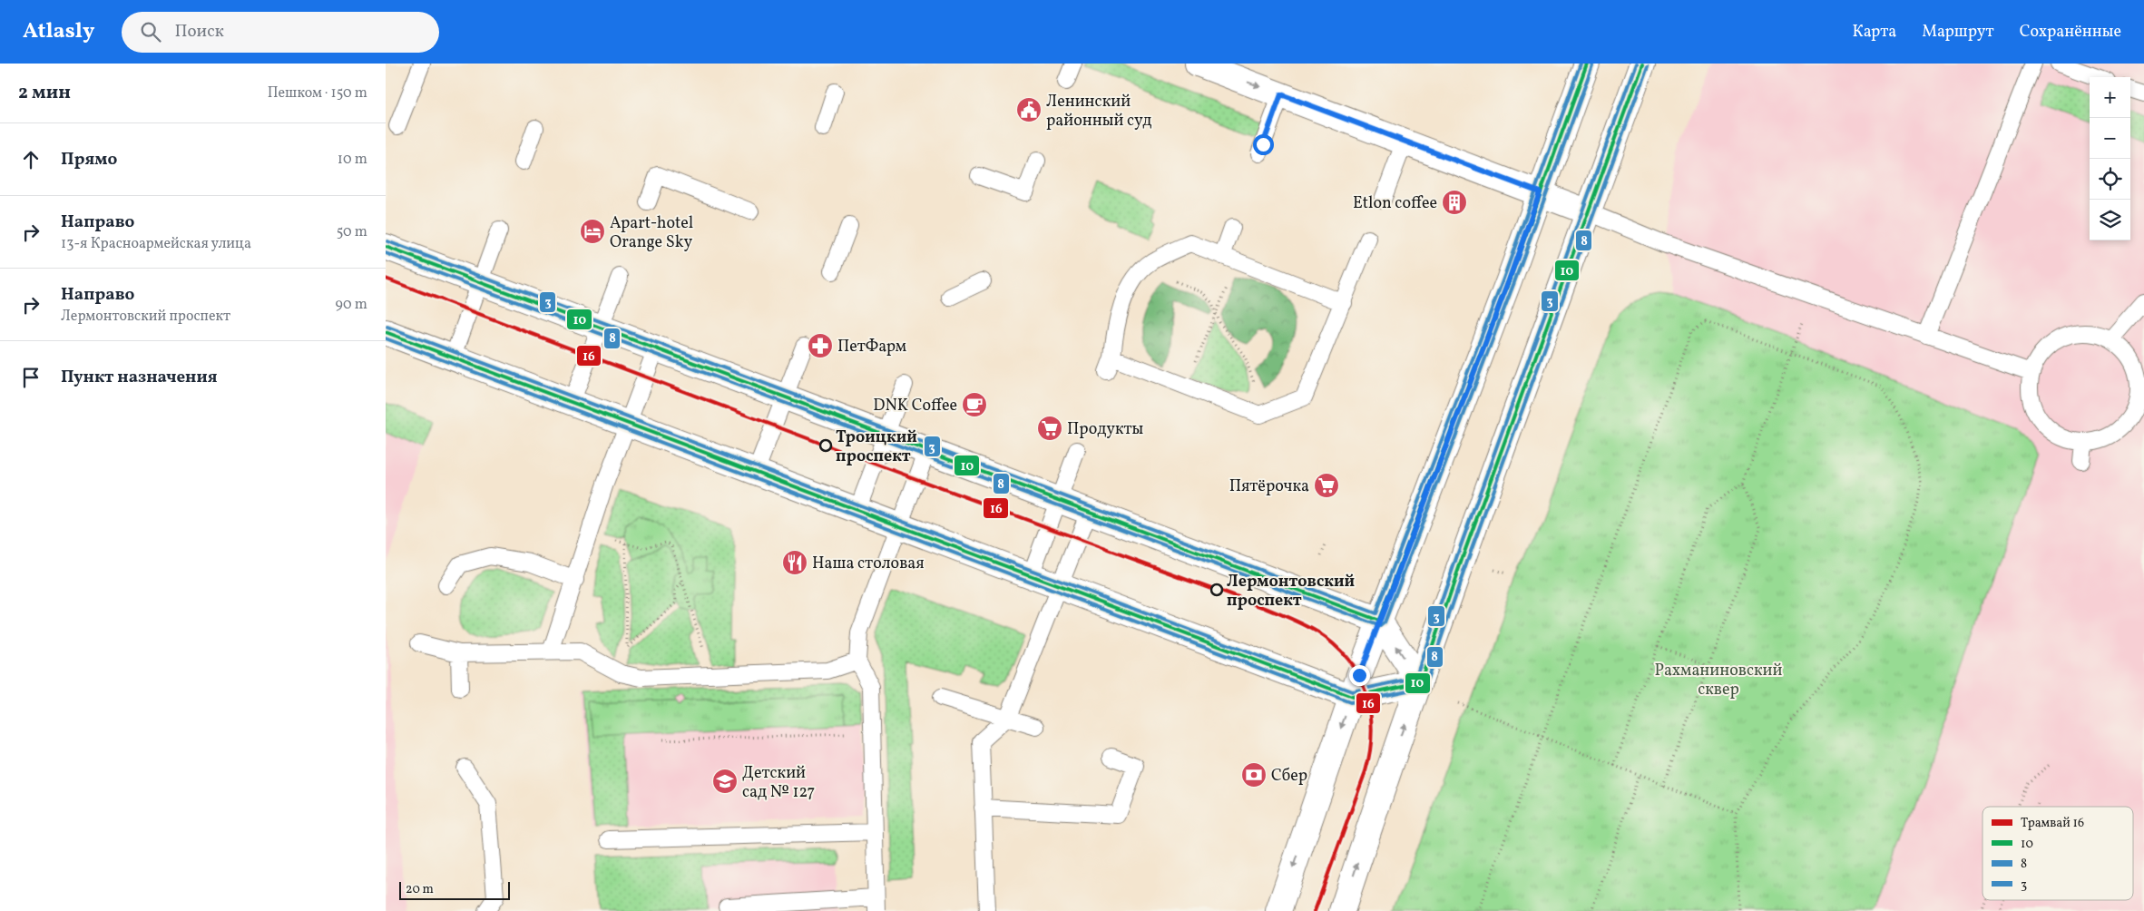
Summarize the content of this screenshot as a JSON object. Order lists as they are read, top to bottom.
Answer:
{
  "parks": ["Рахманиновский сквер"],
  "places": {
    "public building": ["Ленинский районный суд"],
    "building": ["Etlon coffee"],
    "hotel": ["Apart-hotel Orange Sky"],
    "pharmacy": ["ПетФарм"],
    "cafe": ["DNK Coffee"],
    "supermarket": ["Продукты", "Пятёрочка"],
    "other": ["Троицкий проспект", "Лермонтовский проспект"],
    "restaurant": ["Наша столовая"],
    "bank": ["Сбер"],
    "school or university": ["Детский сад № 127"]
  },
  "lines": [
    "transit line 10",
    "transit line 3",
    "transit line 8",
    "tram line 16"
  ],
  "legend": [
    "Трамвай 16",
    "10",
    "8",
    "3"
  ],
  "scale_bar": "20 m",
  "page": {
    "header": "Atlasly",
    "search": "Поиск",
    "nav": ["Карта", "Маршрут", "Сохранённые"],
    "heading": ["2 мин", "Пешком · 150 m"],
    "map_buttons": ["+", "−"],
    "list": [
      ["Прямо", "10 m"],
      ["Направо", "13-я Красноармейская улица", "50 m"],
      ["Направо", "Лермонтовский проспект", "90 m"],
      "Пункт назначения"
    ],
    "scale": "20 m"
  }
}
